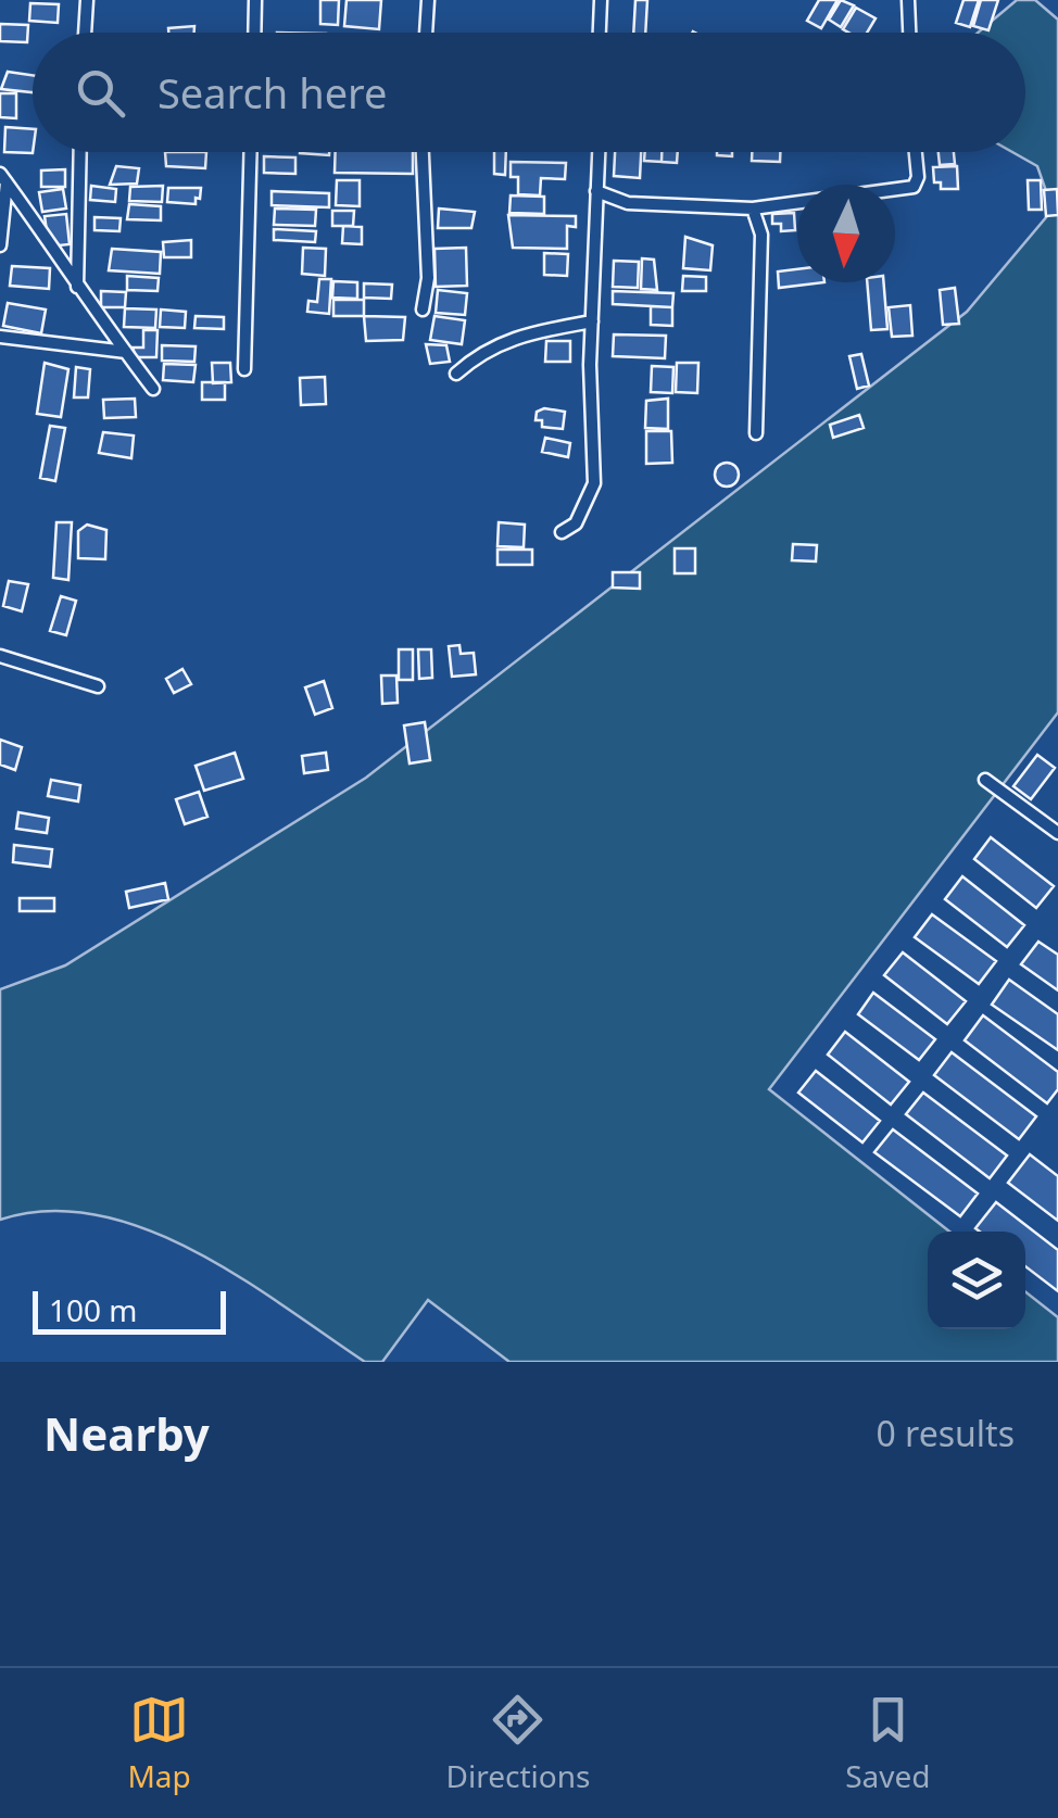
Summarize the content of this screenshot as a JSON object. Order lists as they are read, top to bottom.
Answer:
{
  "scale_bar": "100 m",
  "north": "bottom",
  "page": {
    "search": "Search here",
    "scale": "100 m",
    "heading": ["Nearby", "0 results"],
    "nav": ["Map", "Directions", "Saved"]
  }
}
